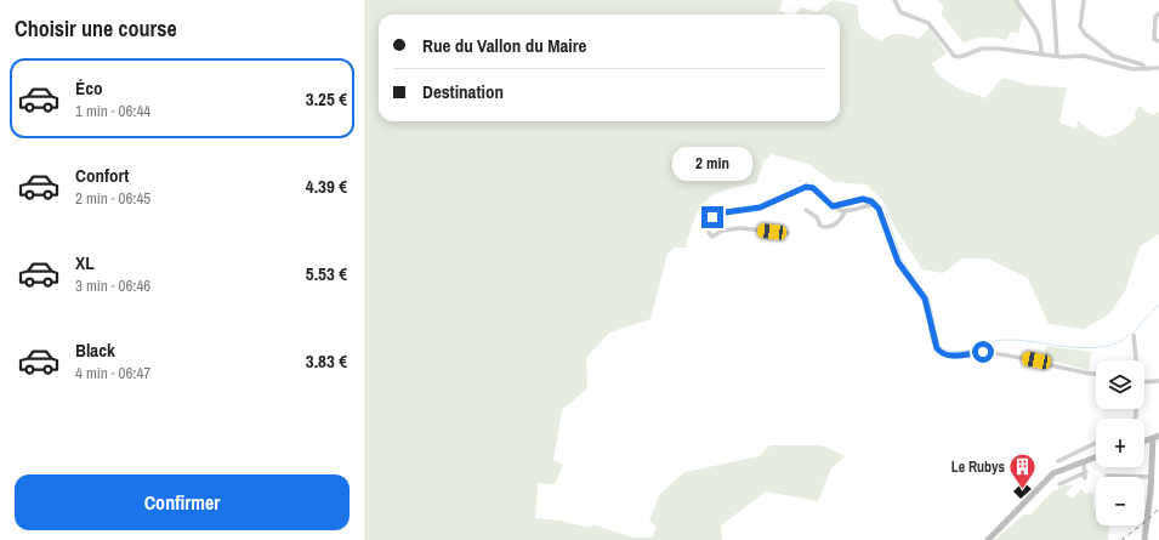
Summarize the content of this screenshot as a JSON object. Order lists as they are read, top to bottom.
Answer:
{
  "places": {
    "building": ["Le Rubys"]
  },
  "page": {
    "heading": "Choisir une course",
    "banner": ["Rue du Vallon du Maire", "Destination"],
    "list": [
      {
        "name": "Éco",
        "note": "1 min · 06:44",
        "value": "3.25 €"
      },
      {
        "name": "Confort",
        "note": "2 min · 06:45",
        "value": "4.39 €"
      },
      {
        "name": "XL",
        "note": "3 min · 06:46",
        "value": "5.53 €"
      },
      {
        "name": "Black",
        "note": "4 min · 06:47",
        "value": "3.83 €"
      }
    ],
    "bubble": "2 min",
    "map_buttons": ["+", "−"],
    "buttons": "Confirmer"
  }
}
